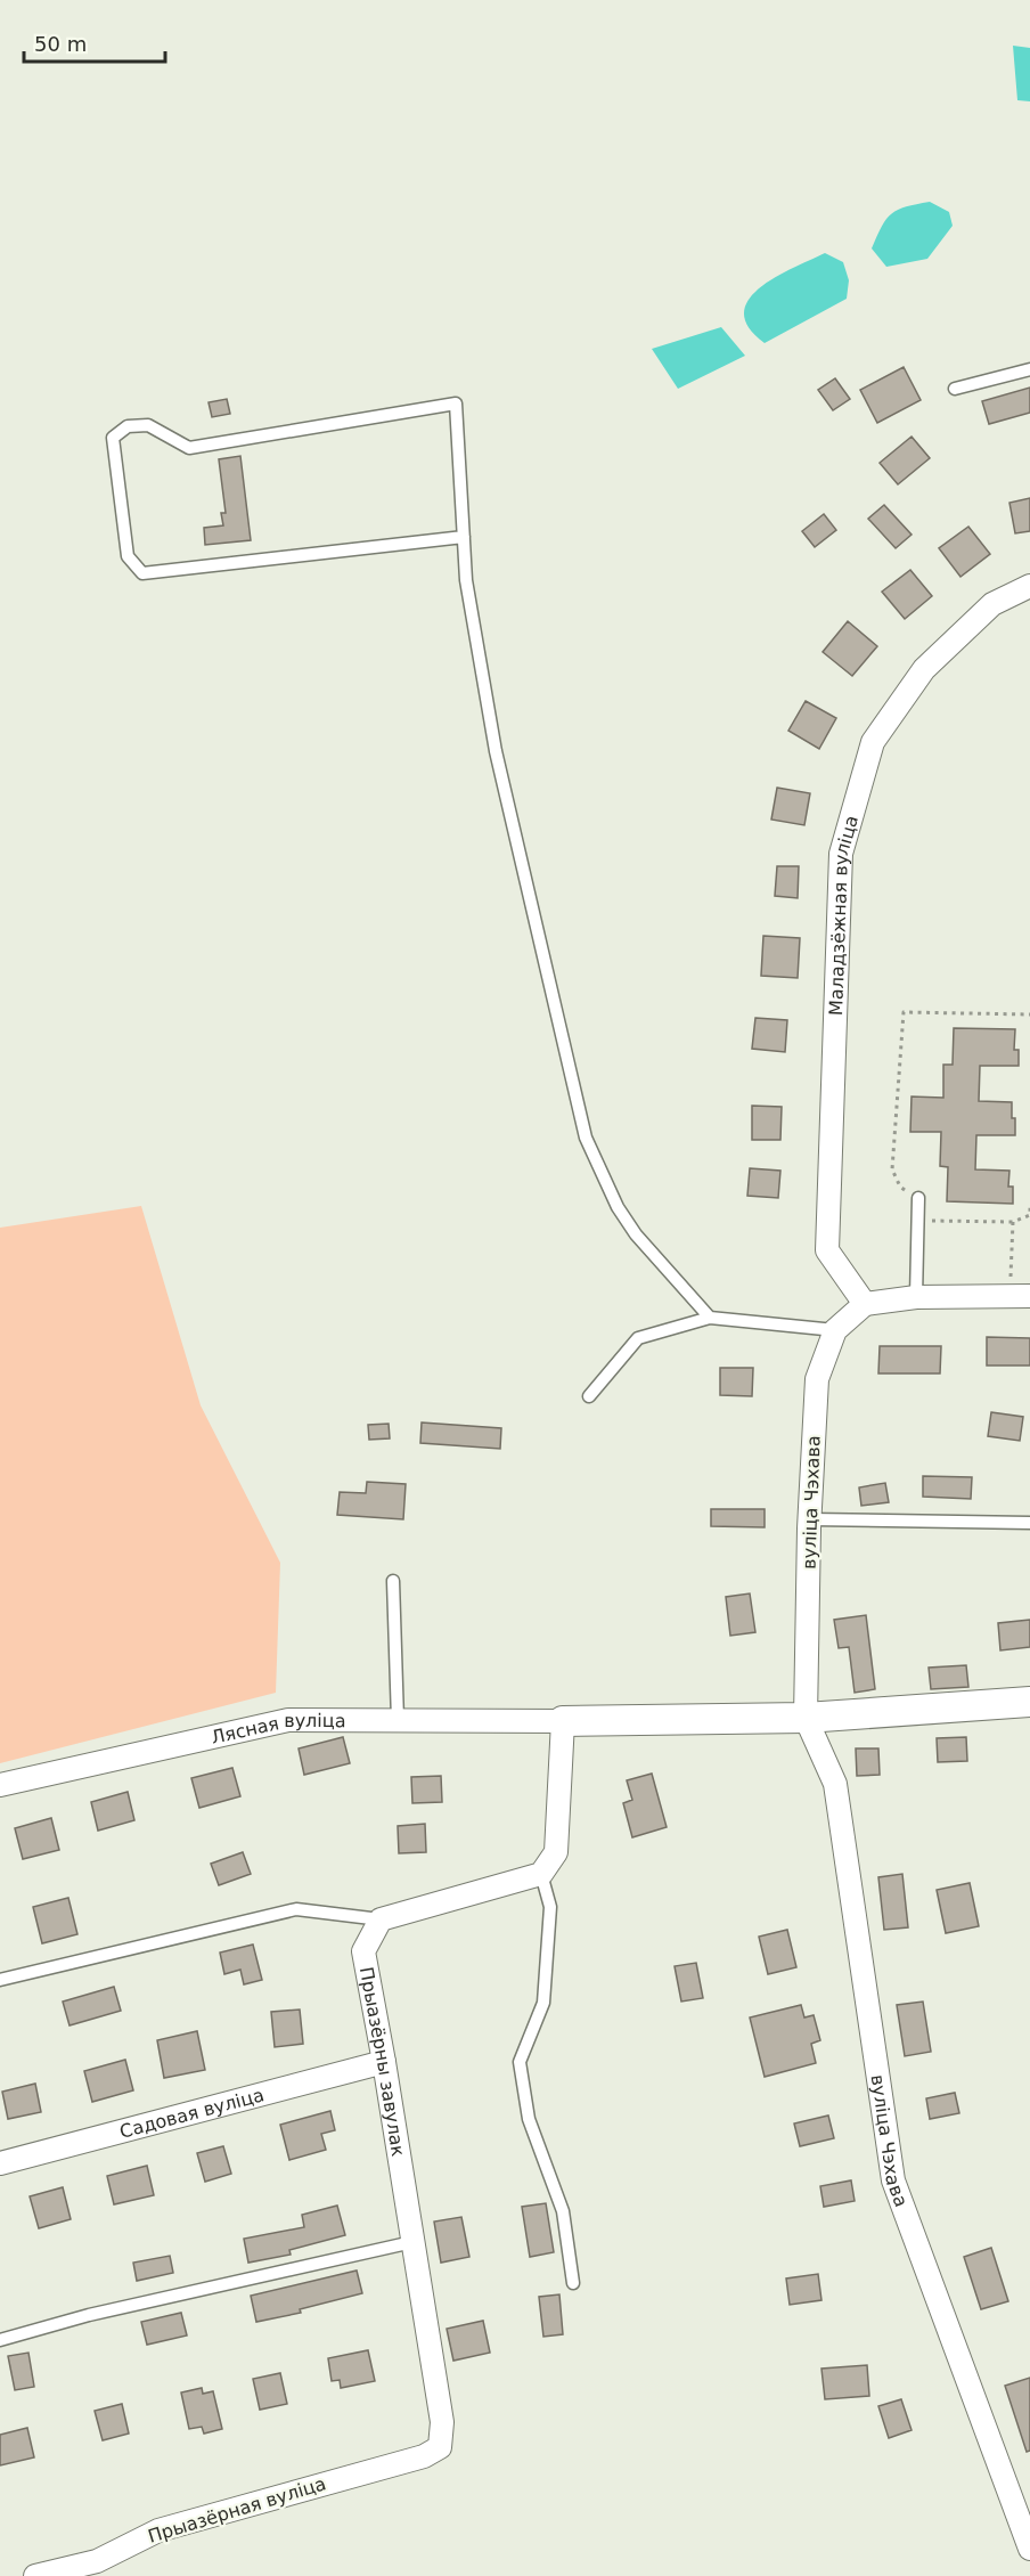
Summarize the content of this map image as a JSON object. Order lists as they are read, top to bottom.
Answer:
{
  "streets": {
    "street": [
      "Маладзёжная вуліца",
      "вуліца Чэхава",
      "Лясная вуліца",
      "Прыазёрны завулак",
      "Садовая вуліца",
      "Прыазёрная вуліца"
    ]
  },
  "crossings": [
    ["Маладзёжная вуліца", "вуліца Чэхава"],
    ["Прыазёрны завулак", "Садовая вуліца"],
    ["Прыазёрны завулак", "Прыазёрная вуліца"]
  ],
  "scale_bar": "50 m"
}
